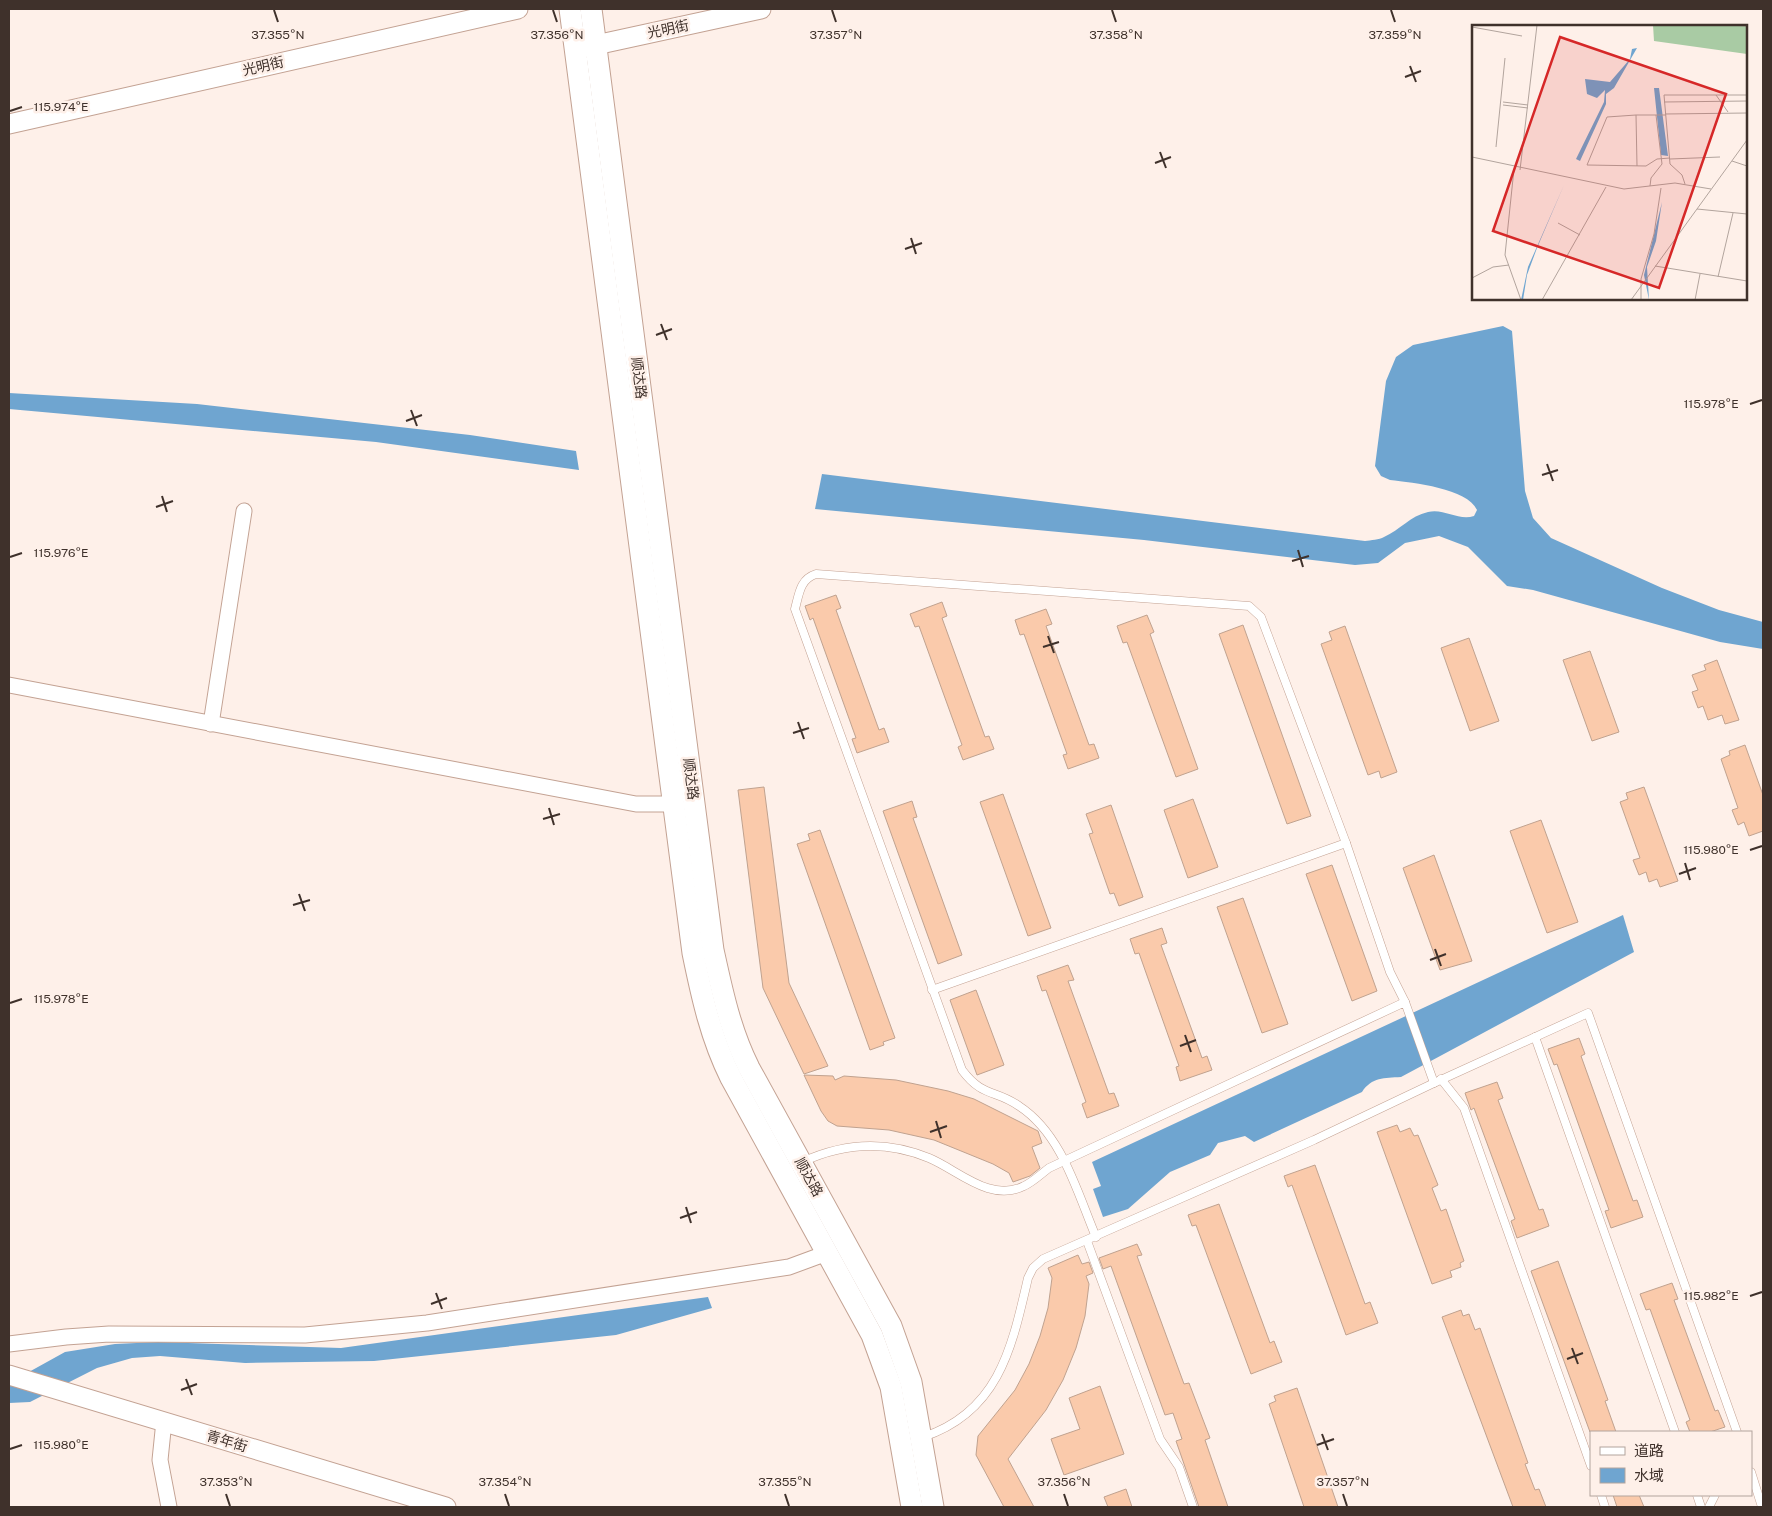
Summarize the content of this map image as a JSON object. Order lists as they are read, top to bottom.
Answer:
{
  "streets": {
    "main road": ["顺达路"],
    "street": ["光明街", "青年街"]
  },
  "crossings": [
    ["光明街", "顺达路"]
  ],
  "legend": ["道路", "水域"],
  "coordinates": [
    "37.355°N",
    "37.356°N",
    "37.357°N",
    "37.358°N",
    "37.359°N",
    "115.974°E",
    "115.978°E",
    "115.976°E",
    "115.980°E",
    "115.982°E",
    "37.353°N",
    "37.354°N"
  ]
}
